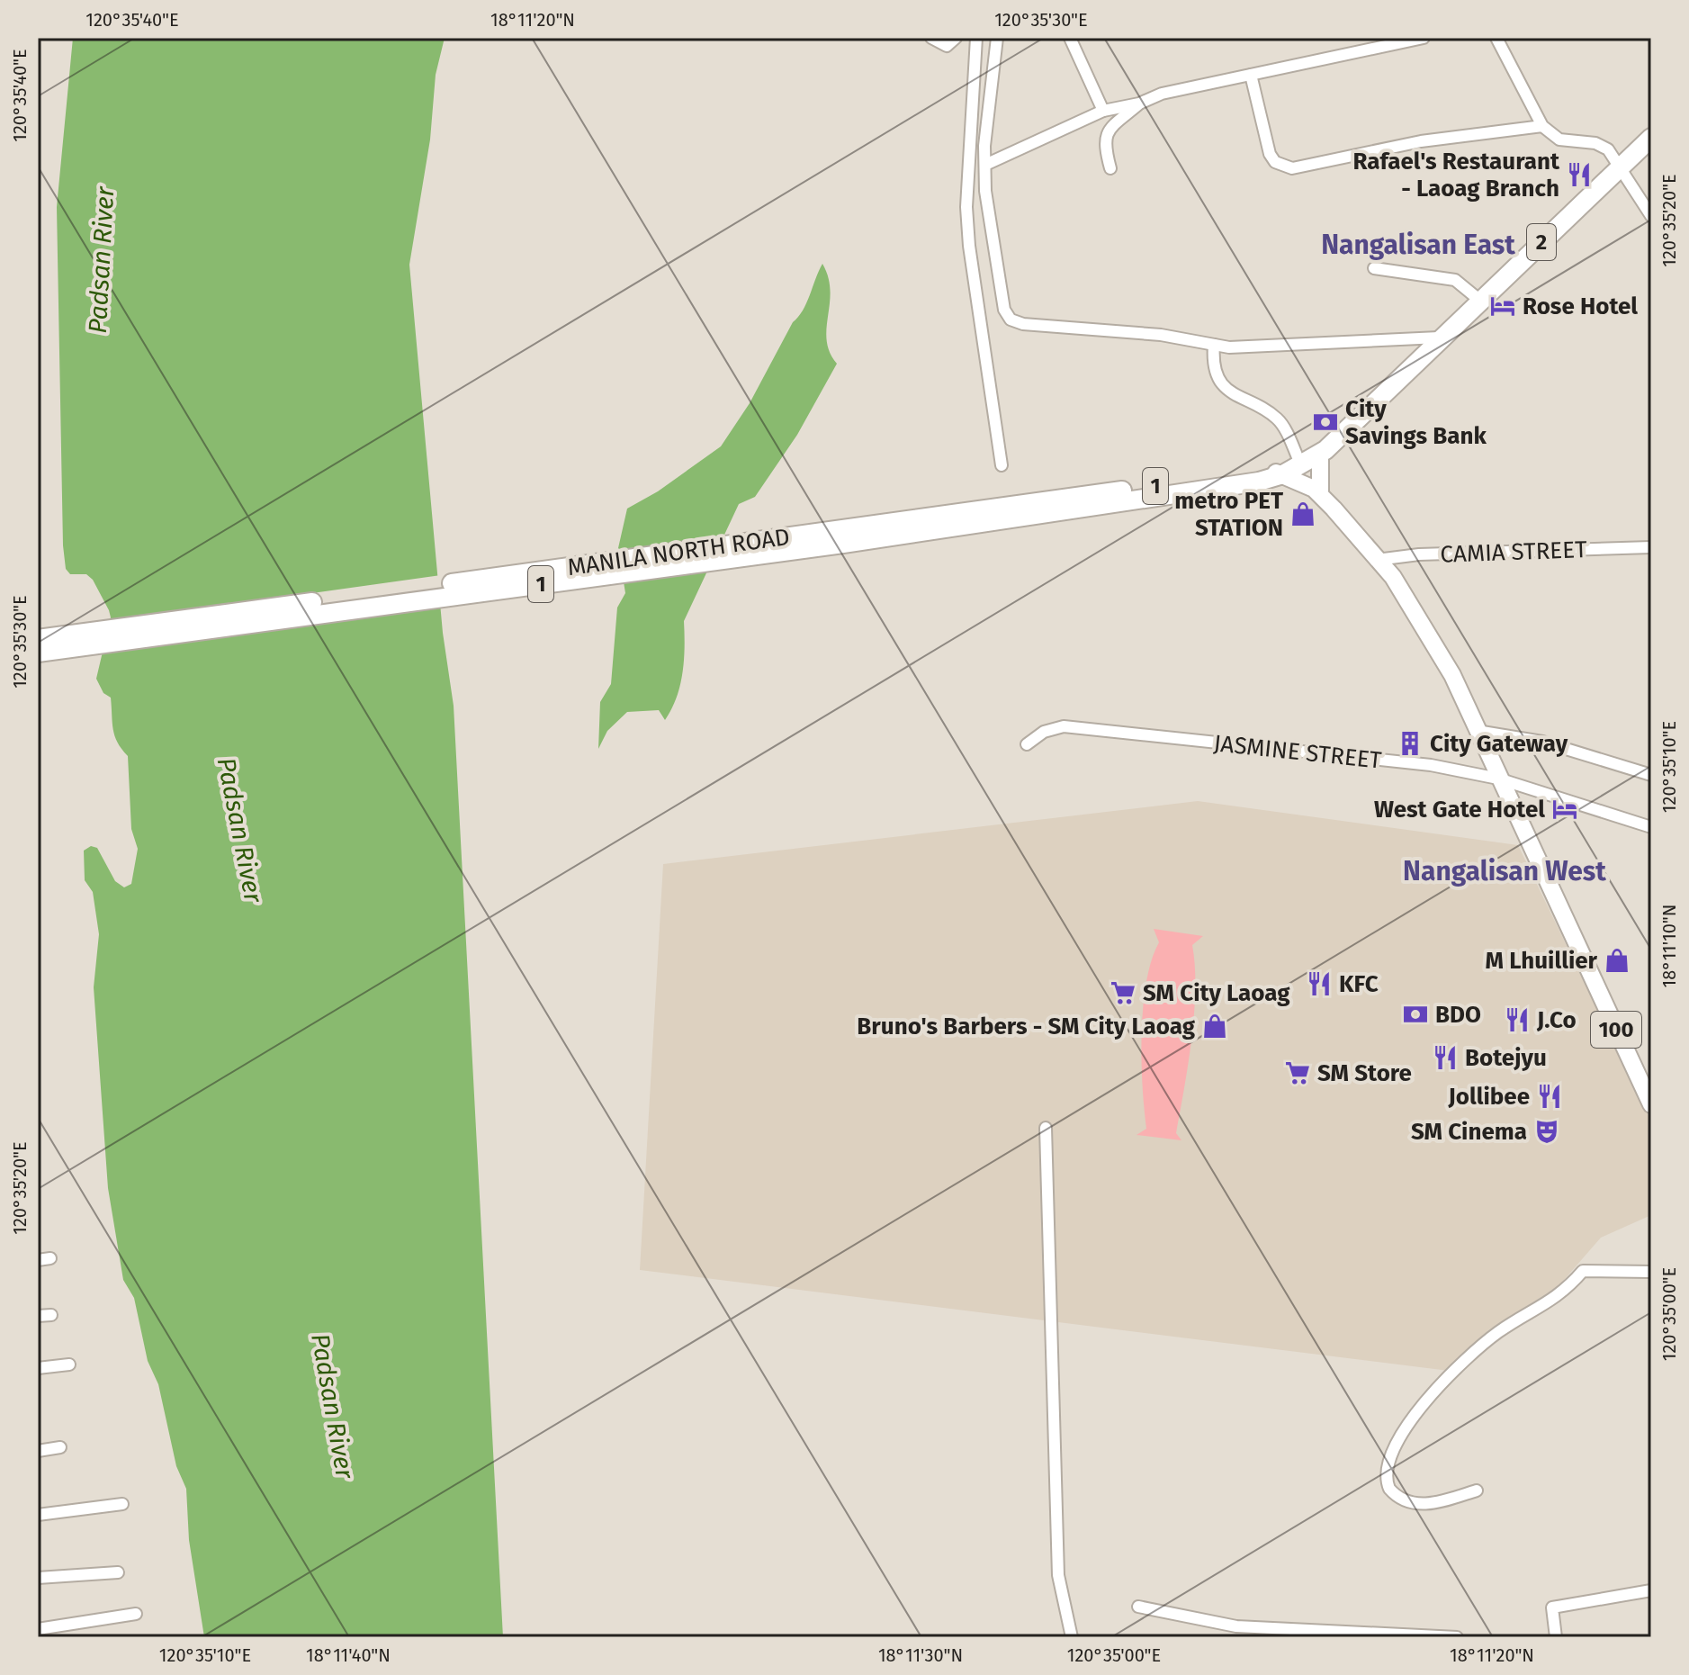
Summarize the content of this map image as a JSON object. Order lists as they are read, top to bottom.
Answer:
{
  "streets": {
    "highway": ["2", "1", "MANILA NORTH ROAD"],
    "main road": ["100"],
    "street": ["CAMIA STREET", "JASMINE STREET"]
  },
  "crossings": [
    ["MANILA NORTH ROAD", "100"],
    ["CAMIA STREET", "100"],
    ["JASMINE STREET", "100"]
  ],
  "districts": ["Nangalisan East", "Nangalisan West"],
  "water": ["Padsan River"],
  "places": {
    "restaurant": [
      "Rafael's Restaurant - Laoag Branch",
      "KFC",
      "J.Co",
      "Botejyu",
      "Jollibee"
    ],
    "hotel": ["Rose Hotel", "West Gate Hotel"],
    "bank": ["City Savings Bank", "BDO"],
    "shop": ["metro PET STATION", "M Lhuillier", "Bruno's Barbers - SM City Laoag"],
    "building": ["City Gateway"],
    "supermarket": ["SM City Laoag", "SM Store"],
    "theatre": ["SM Cinema"]
  },
  "coordinates": [
    "120°35'40\"E",
    "18°11'20\"N",
    "120°35'30\"E",
    "120°35'20\"E",
    "120°35'10\"E",
    "18°11'10\"N",
    "120°35'00\"E",
    "18°11'40\"N",
    "18°11'30\"N"
  ]
}
